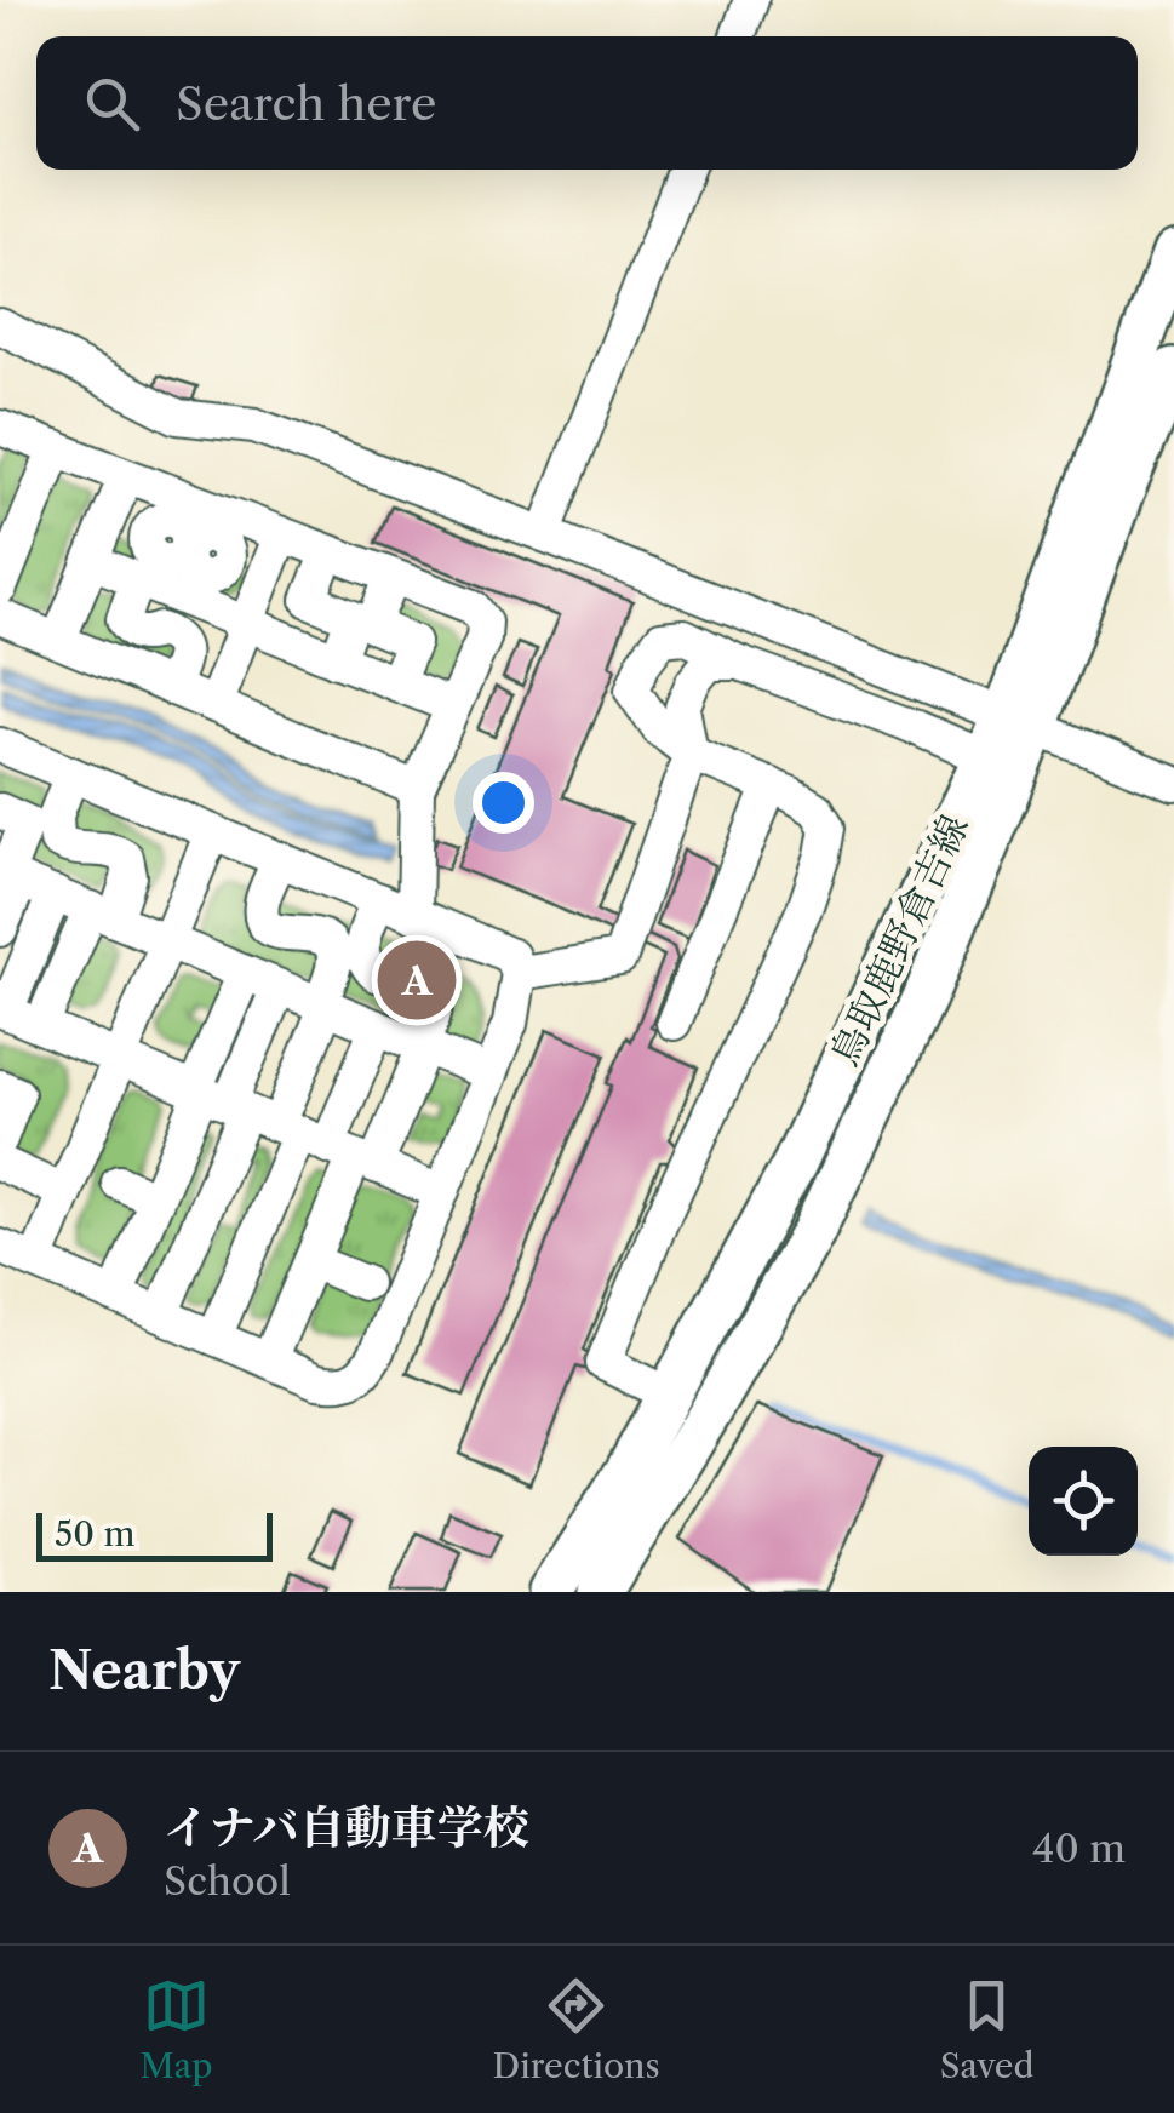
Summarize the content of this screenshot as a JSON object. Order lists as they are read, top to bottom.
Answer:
{
  "streets": {
    "main road": ["鳥取鹿野倉吉線"]
  },
  "scale_bar": "50 m",
  "page": {
    "search": "Search here",
    "pins": "A",
    "scale": "50 m",
    "heading": "Nearby",
    "list": [
      {
        "mark": "A",
        "name": "イナバ自動車学校",
        "note": "School",
        "value": "40 m"
      }
    ],
    "nav": ["Map", "Directions", "Saved"]
  }
}
